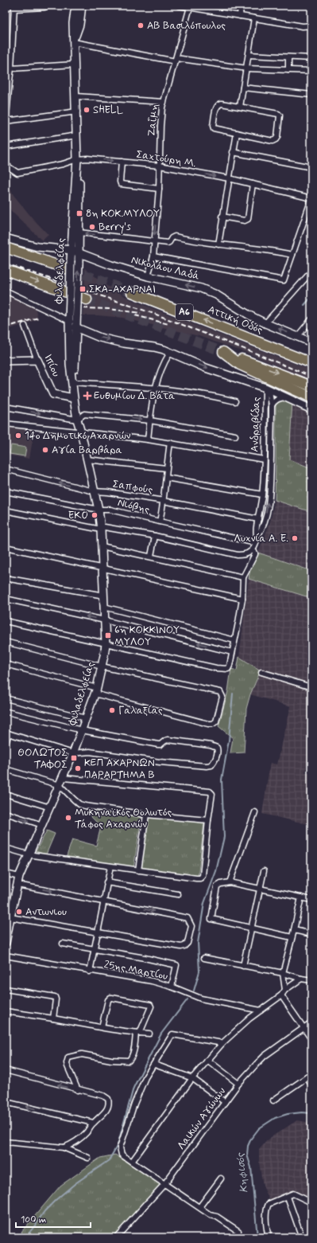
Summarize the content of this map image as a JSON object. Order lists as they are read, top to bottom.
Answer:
{
  "streets": {
    "highway": ["Α6", "Αττική Οδός"],
    "main road": ["Νικολάου Λαδά", "Φιλαδελφείας", "Ιπίου"],
    "street": [
      "Ζαΐμη",
      "Σαχτούρη Μ.",
      "Ανδραβίδας",
      "Σαπφούς",
      "Νιόβης",
      "25ης Μαρτίου",
      "Λαικών Αγώνων"
    ]
  },
  "crossings": [
    ["Ζαΐμη", "Σαχτούρη Μ."],
    ["Ζαΐμη", "Νικολάου Λαδά"],
    ["Σαχτούρη Μ.", "Φιλαδελφείας"],
    ["Νικολάου Λαδά", "Φιλαδελφείας"],
    ["Φιλαδελφείας", "Ιπίου"],
    ["Φιλαδελφείας", "Σαπφούς"],
    ["Φιλαδελφείας", "Νιόβης"],
    ["Ανδραβίδας", "Σαπφούς"],
    ["Ανδραβίδας", "Νιόβης"]
  ],
  "one_way": ["Σαχτούρη Μ.", "Αττική Οδός"],
  "water": ["Κηφισός"],
  "places": {
    "other": [
      "ΑΒ Βασιλόπουλος",
      "SHELL",
      "Berry's",
      "14ο Δημοτικό Αχαρνών",
      "Αγία Βαρβάρα",
      "EKO",
      "Λυχνία A. E.",
      "Γαλαξίας",
      "ΚΕΠ ΑΧΑΡΝΩΝ ΠΑΡΑΡΤΗΜΑ Β",
      "Μυκηναϊκός Θολωτός Τάφος Αχαρνών",
      "Αντωνιου"
    ],
    "transit": [
      "8η ΚΟΚ.ΜΥΛΟΥ",
      "ΣΚΑ-ΑΧΑΡΝΑΙ",
      "6η ΚΟΚΚΙΝΟΥ ΜΥΛΟΥ",
      "ΘΟΛΩΤΟΣ ΤΑΦΟΣ"
    ],
    "health": ["Ευθυμίου Δ. Βάτα"]
  },
  "scale_bar": "100 m"
}
